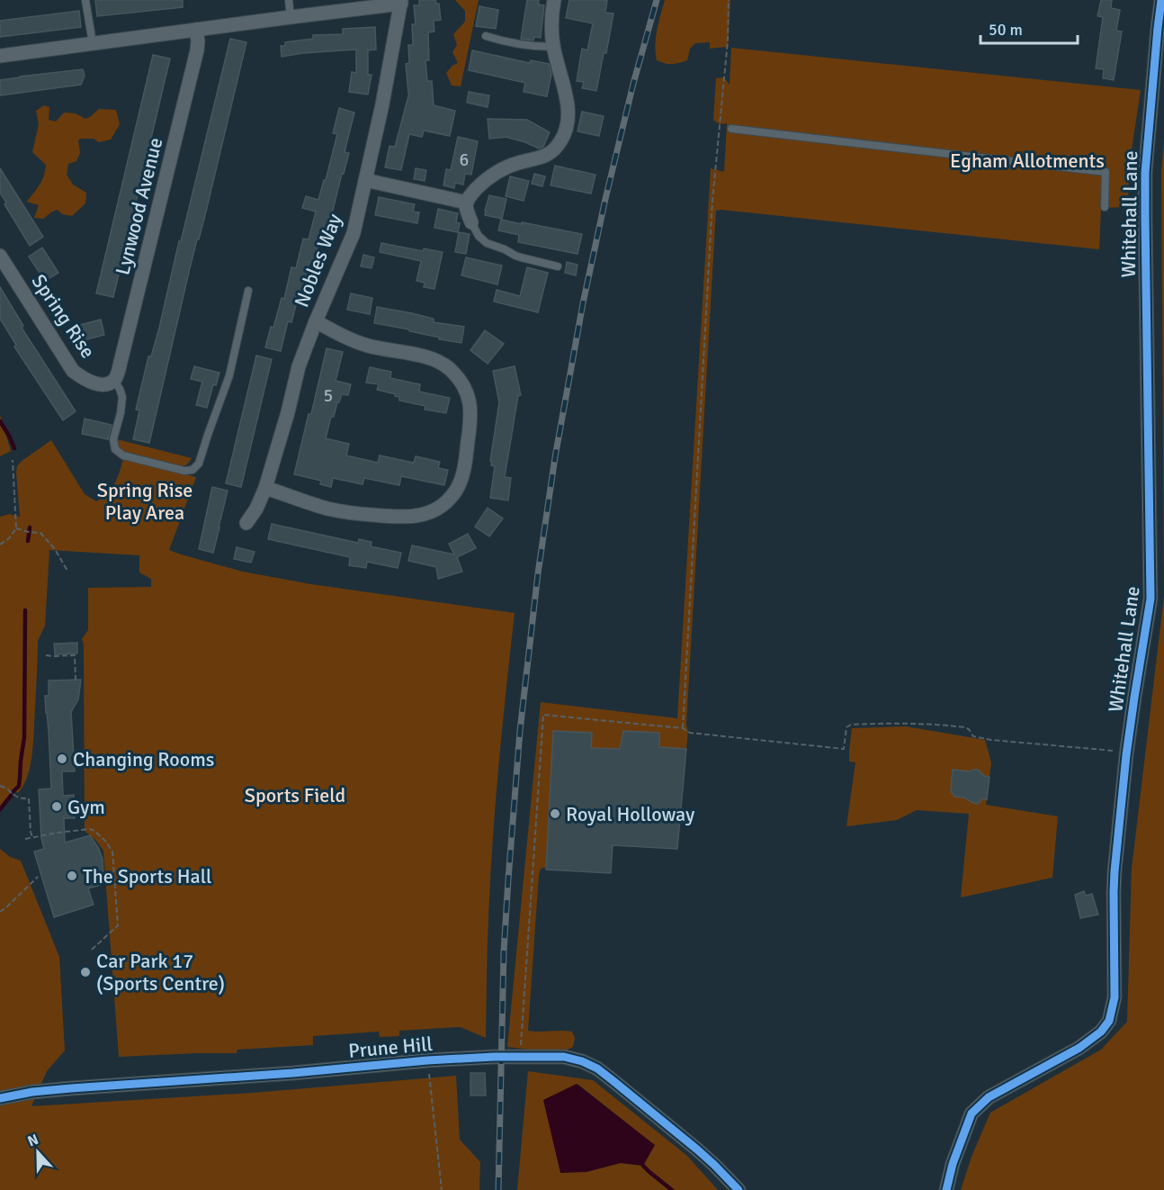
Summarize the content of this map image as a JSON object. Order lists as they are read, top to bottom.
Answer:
{
  "streets": {
    "street": [
      "Lynwood Avenue",
      "Whitehall Lane",
      "Nobles Way",
      "Spring Rise",
      "Prune Hill"
    ]
  },
  "crossings": [
    ["Lynwood Avenue", "Spring Rise"]
  ],
  "parks": ["Egham Allotments", "Spring Rise Play Area", "Sports Field"],
  "places": [
    "Changing Rooms",
    "Gym",
    "Royal Holloway",
    "The Sports Hall",
    "Car Park 17 (Sports Centre)"
  ],
  "house_numbers": ["6", "5"],
  "scale_bar": "50 m",
  "north": "top"
}
